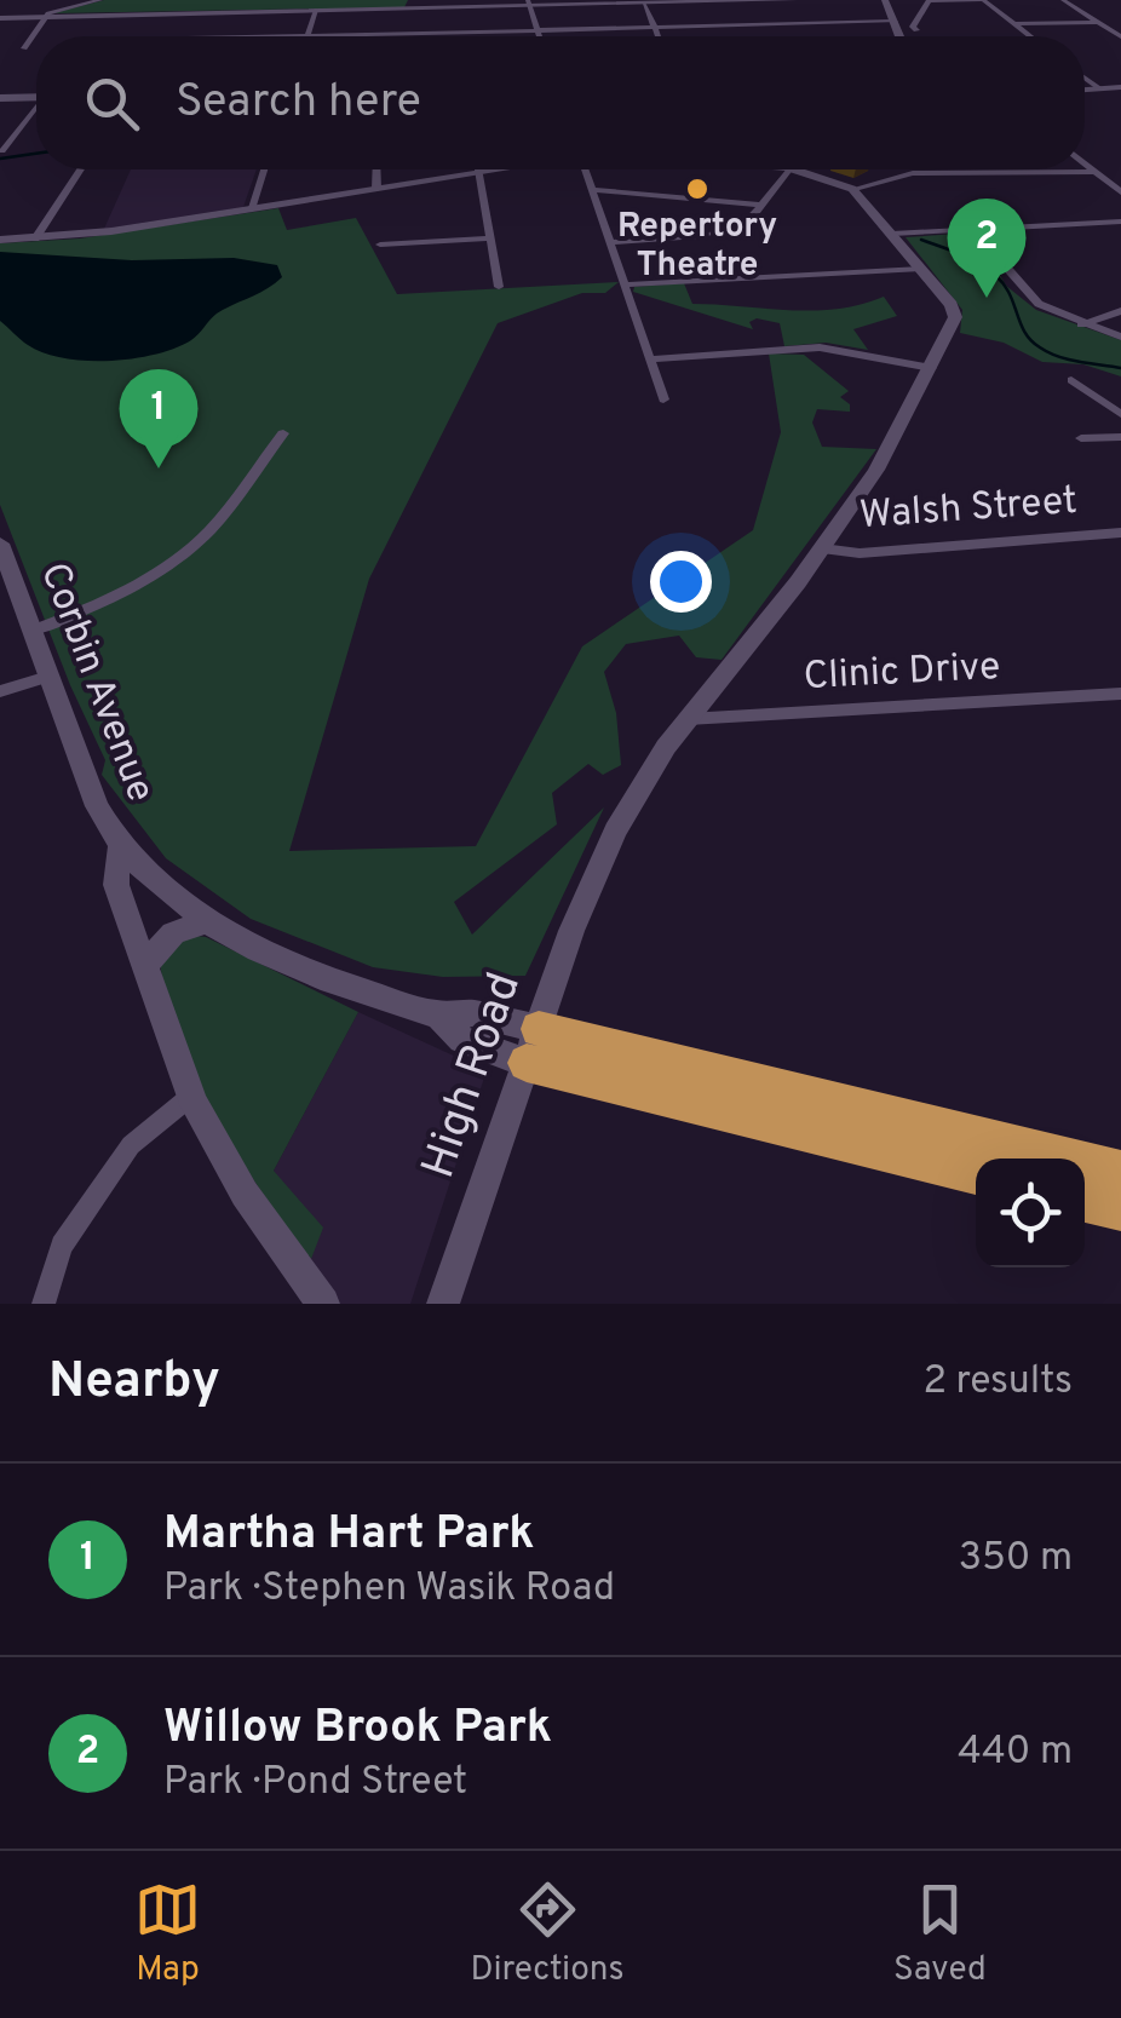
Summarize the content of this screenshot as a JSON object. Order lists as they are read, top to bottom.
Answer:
{
  "streets": {
    "main road": ["Corbin Avenue", "High Road"],
    "street": ["Walsh Street", "Clinic Drive"]
  },
  "crossings": [
    ["Walsh Street", "High Road"],
    ["Clinic Drive", "High Road"],
    ["Corbin Avenue", "High Road"]
  ],
  "places": ["Repertory Theatre"],
  "page": {
    "search": "Search here",
    "pins": ["2", "1"],
    "heading": ["Nearby", "2 results"],
    "list": [
      {
        "mark": "1",
        "name": "Martha Hart Park",
        "note": "Park · Stephen Wasik Road",
        "value": "350 m"
      },
      {
        "mark": "2",
        "name": "Willow Brook Park",
        "note": "Park · Pond Street",
        "value": "440 m"
      }
    ],
    "nav": ["Map", "Directions", "Saved"]
  }
}
